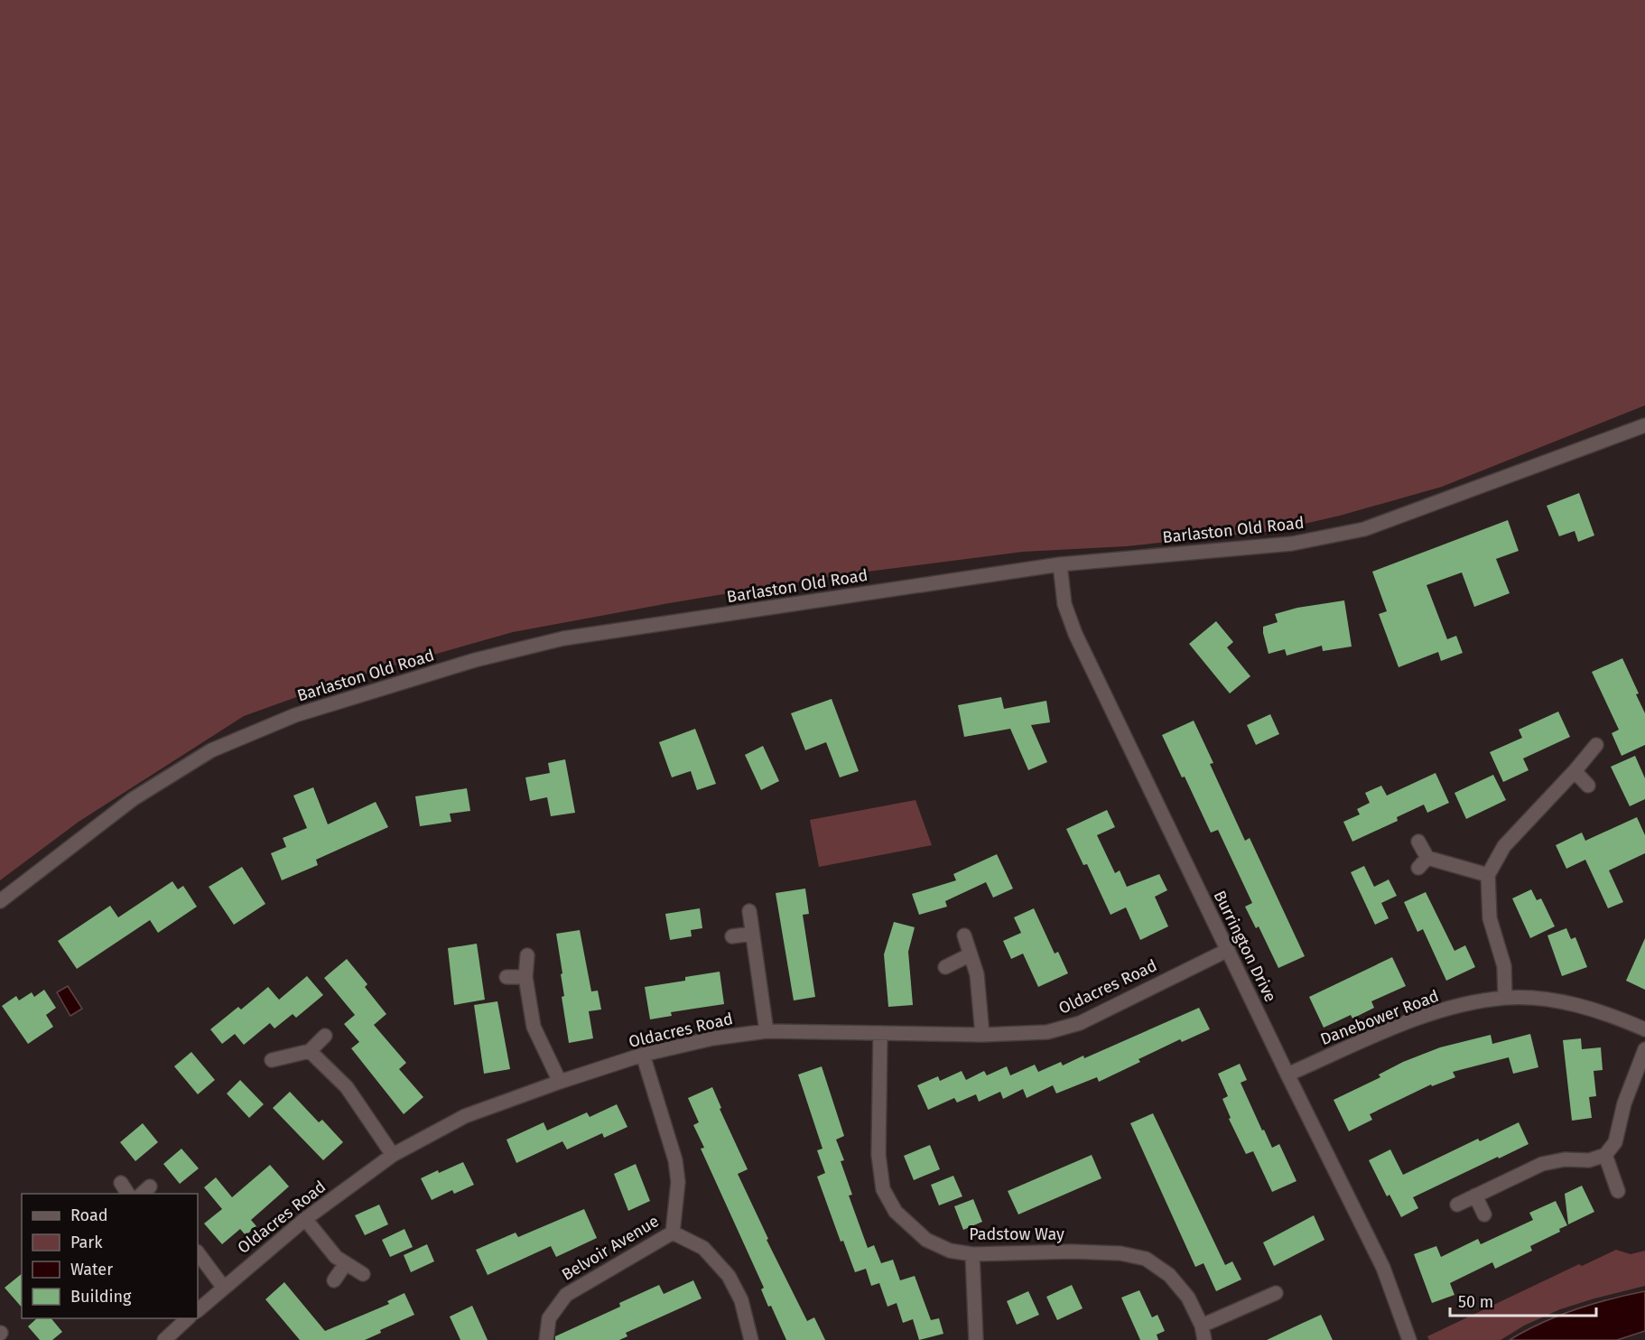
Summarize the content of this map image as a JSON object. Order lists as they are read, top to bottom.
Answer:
{
  "streets": {
    "street": [
      "Barlaston Old Road",
      "Burrington Drive",
      "Oldacres Road",
      "Danebower Road",
      "Padstow Way",
      "Belvoir Avenue"
    ]
  },
  "crossings": [
    ["Barlaston Old Road", "Burrington Drive"],
    ["Burrington Drive", "Oldacres Road"],
    ["Burrington Drive", "Danebower Road"],
    ["Oldacres Road", "Padstow Way"],
    ["Oldacres Road", "Belvoir Avenue"]
  ],
  "legend": [
    "Road",
    "Park",
    "Water",
    "Building"
  ],
  "scale_bar": "50 m"
}
